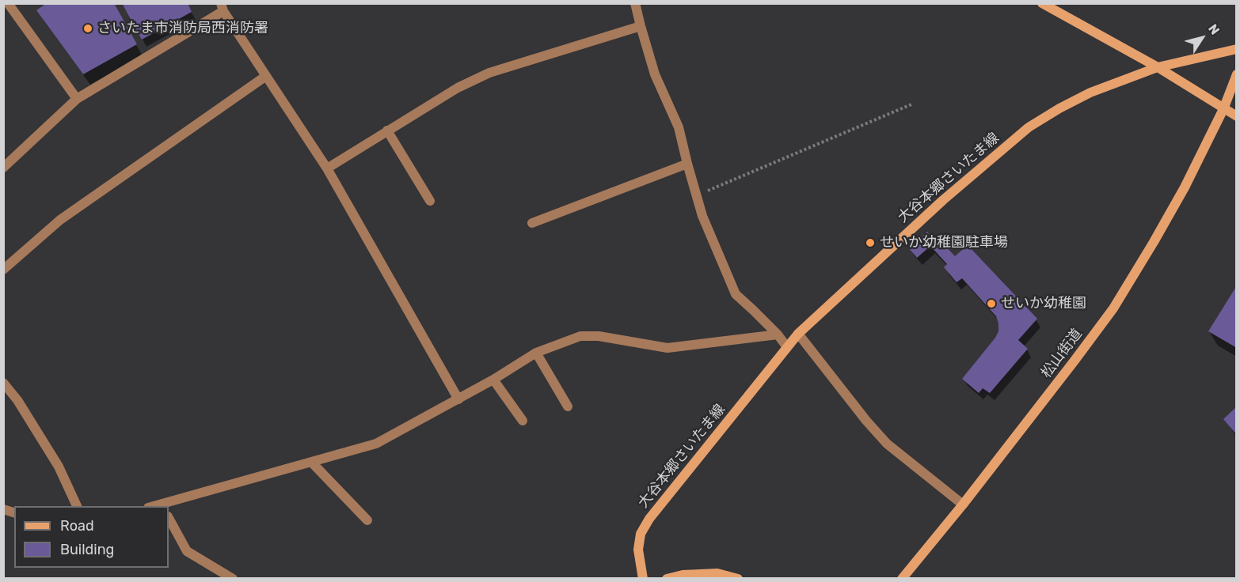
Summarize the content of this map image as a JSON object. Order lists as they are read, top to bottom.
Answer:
{
  "streets": {
    "main road": ["大谷本郷さいたま線", "松山街道"]
  },
  "places": ["さいたま市消防局西消防署", "せいか幼稚園駐車場", "せいか幼稚園"],
  "legend": ["Road", "Building"],
  "north": "top right"
}
